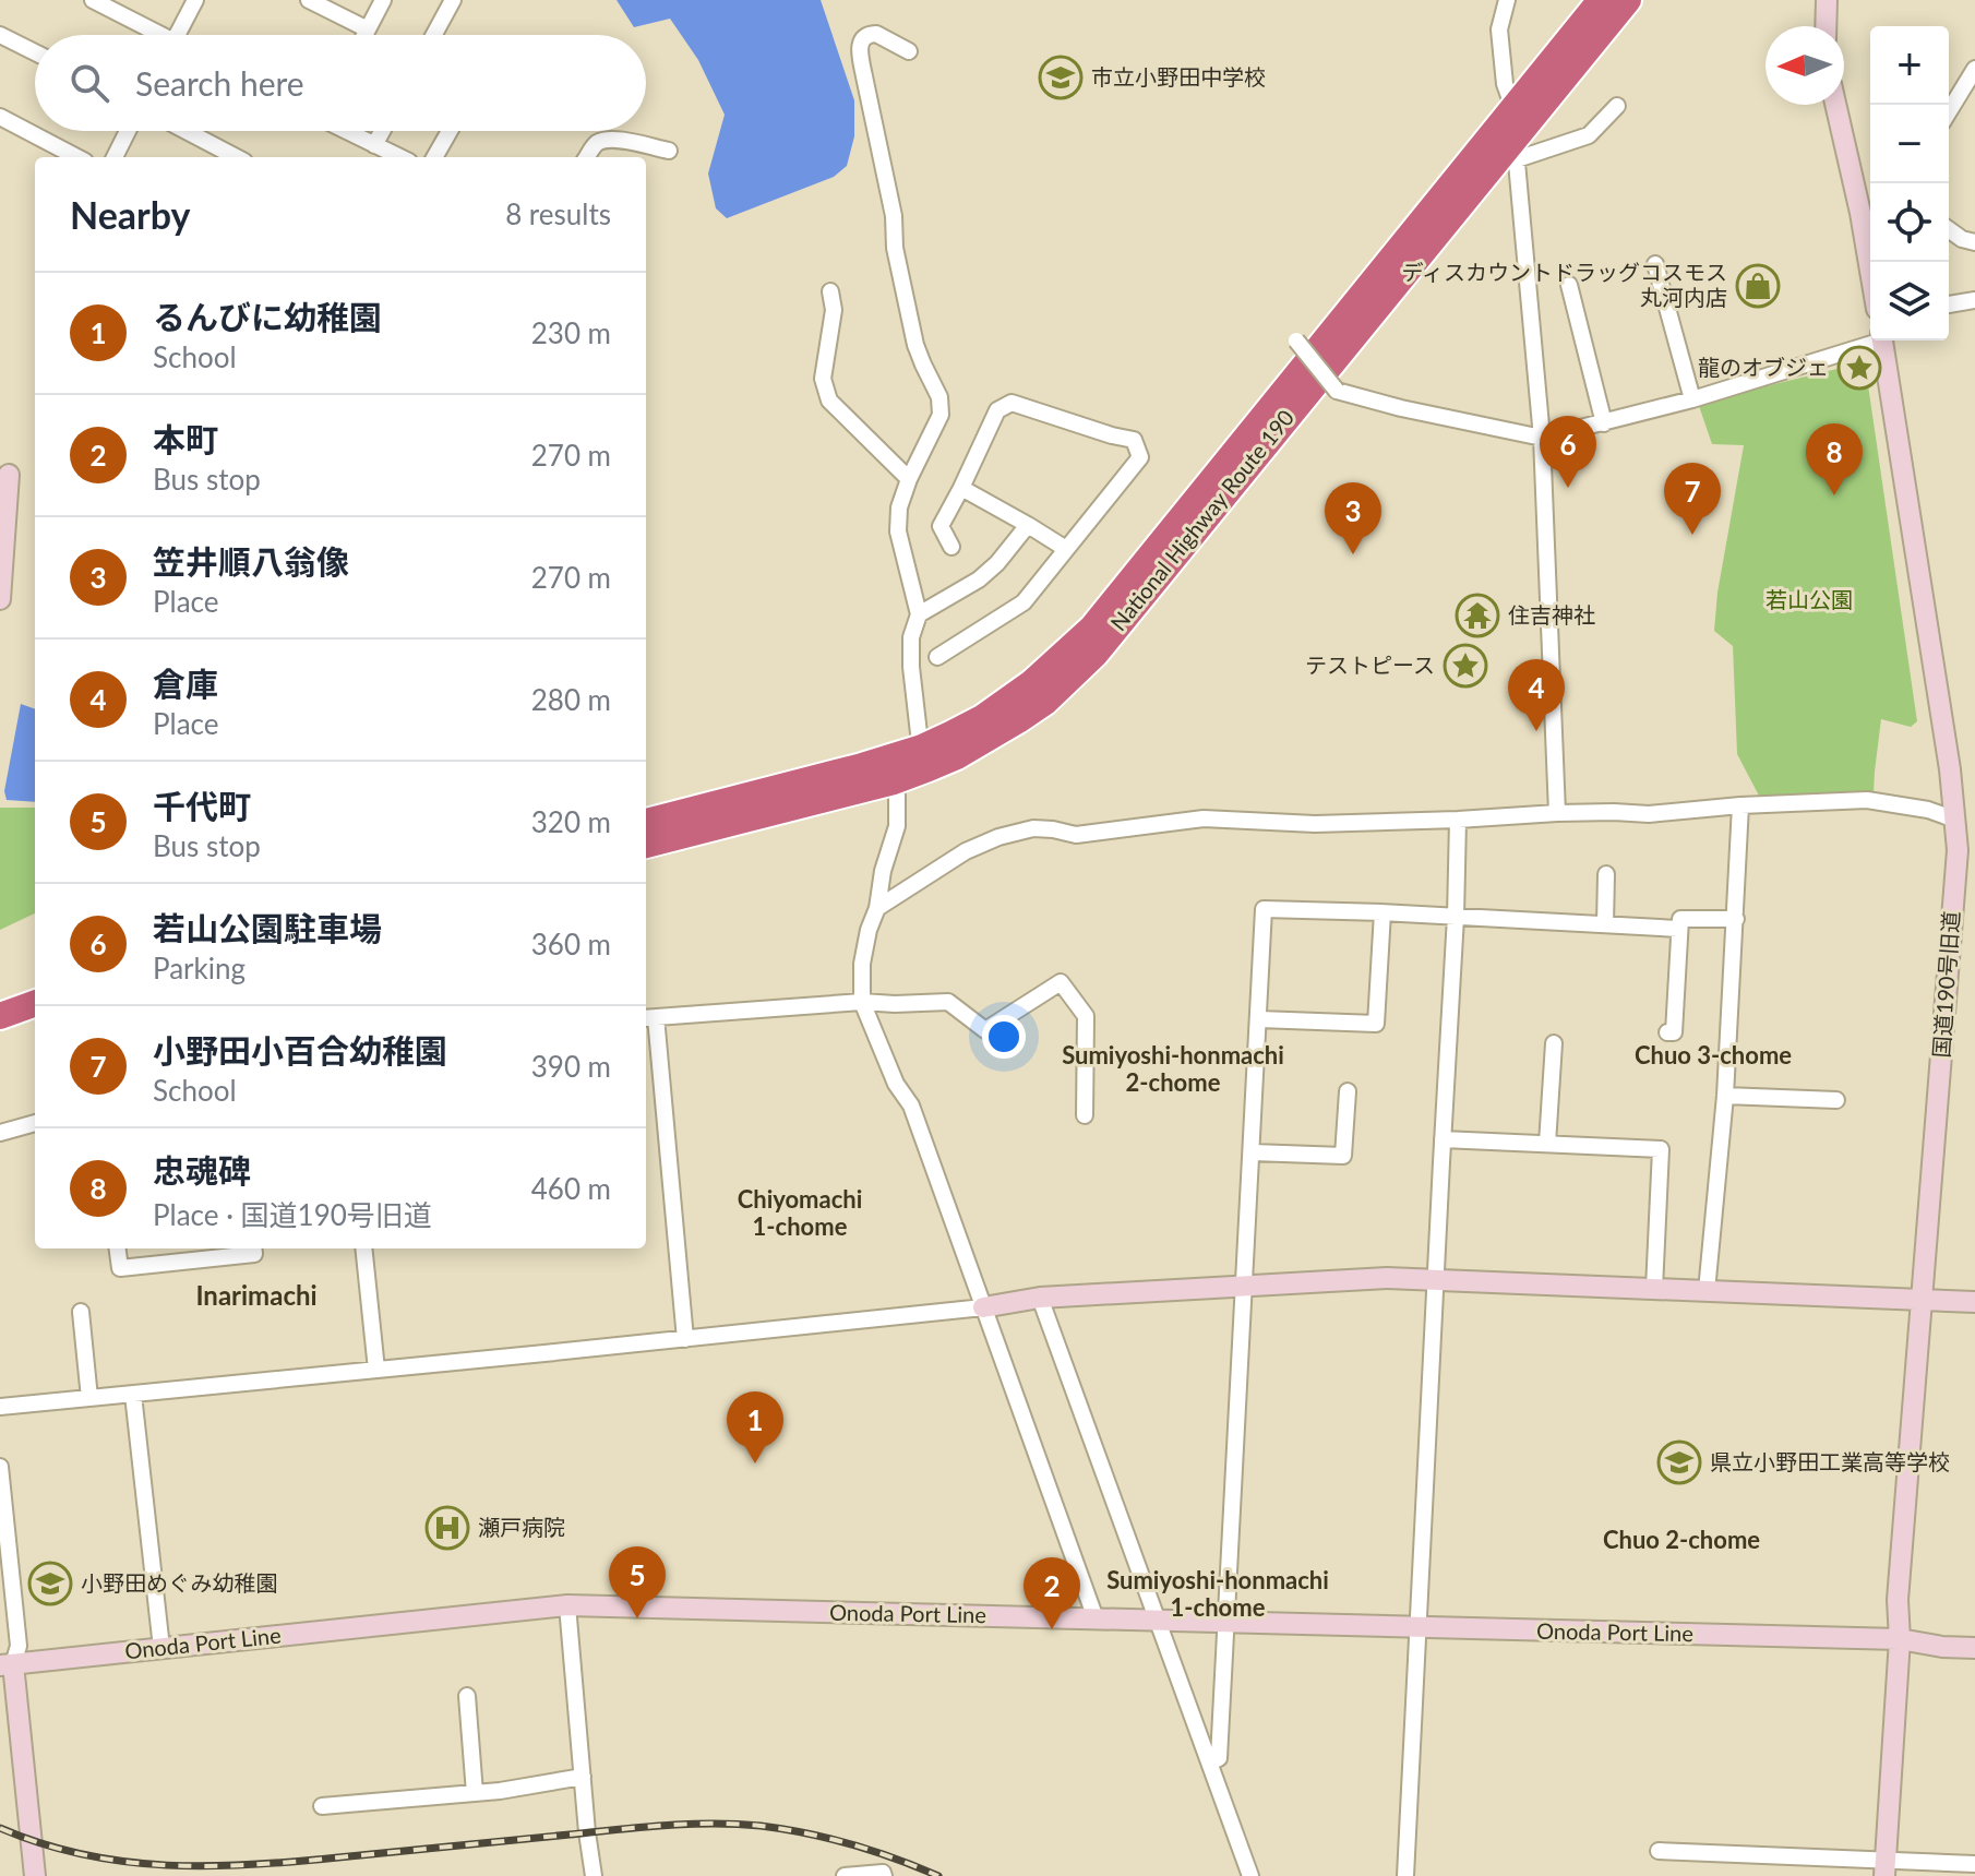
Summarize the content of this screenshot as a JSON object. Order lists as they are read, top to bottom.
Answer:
{
  "streets": {
    "highway": ["National Highway Route 190"],
    "street": ["国道190号旧道", "Onoda Port Line"]
  },
  "crossings": [
    ["国道190号旧道", "Onoda Port Line"]
  ],
  "districts": [
    "Sumiyoshi-honmachi 2-chome",
    "Chuo 3-chome",
    "Chiyomachi 1-chome",
    "Inarimachi",
    "Chuo 2-chome",
    "Sumiyoshi-honmachi 1-chome"
  ],
  "parks": ["若山公園"],
  "places": {
    "school or university": ["市立小野田中学校", "県立小野田工業高等学校", "小野田めぐみ幼稚園"],
    "shop": ["ディスカウントドラッグコスモス 丸河内店"],
    "place": ["龍のオブジェ", "テストピース"],
    "temple": ["住吉神社"],
    "hospital": ["瀬戸病院"]
  },
  "north": "left",
  "page": {
    "map_buttons": ["+", "−"],
    "search": "Search here",
    "heading": ["Nearby", "8 results"],
    "list": [
      {
        "mark": "1",
        "name": "るんびに幼稚園",
        "note": "School",
        "value": "230 m"
      },
      {
        "mark": "2",
        "name": "本町",
        "note": "Bus stop",
        "value": "270 m"
      },
      {
        "mark": "3",
        "name": "笠井順八翁像",
        "note": "Place",
        "value": "270 m"
      },
      {
        "mark": "4",
        "name": "倉庫",
        "note": "Place",
        "value": "280 m"
      },
      {
        "mark": "5",
        "name": "千代町",
        "note": "Bus stop",
        "value": "320 m"
      },
      {
        "mark": "6",
        "name": "若山公園駐車場",
        "note": "Parking",
        "value": "360 m"
      },
      {
        "mark": "7",
        "name": "小野田小百合幼稚園",
        "note": "School",
        "value": "390 m"
      },
      {
        "mark": "8",
        "name": "忠魂碑",
        "note": "Place · 国道190号旧道",
        "value": "460 m"
      }
    ],
    "pins": [
      "6",
      "8",
      "7",
      "3",
      "4",
      "1",
      "5",
      "2"
    ]
  }
}
